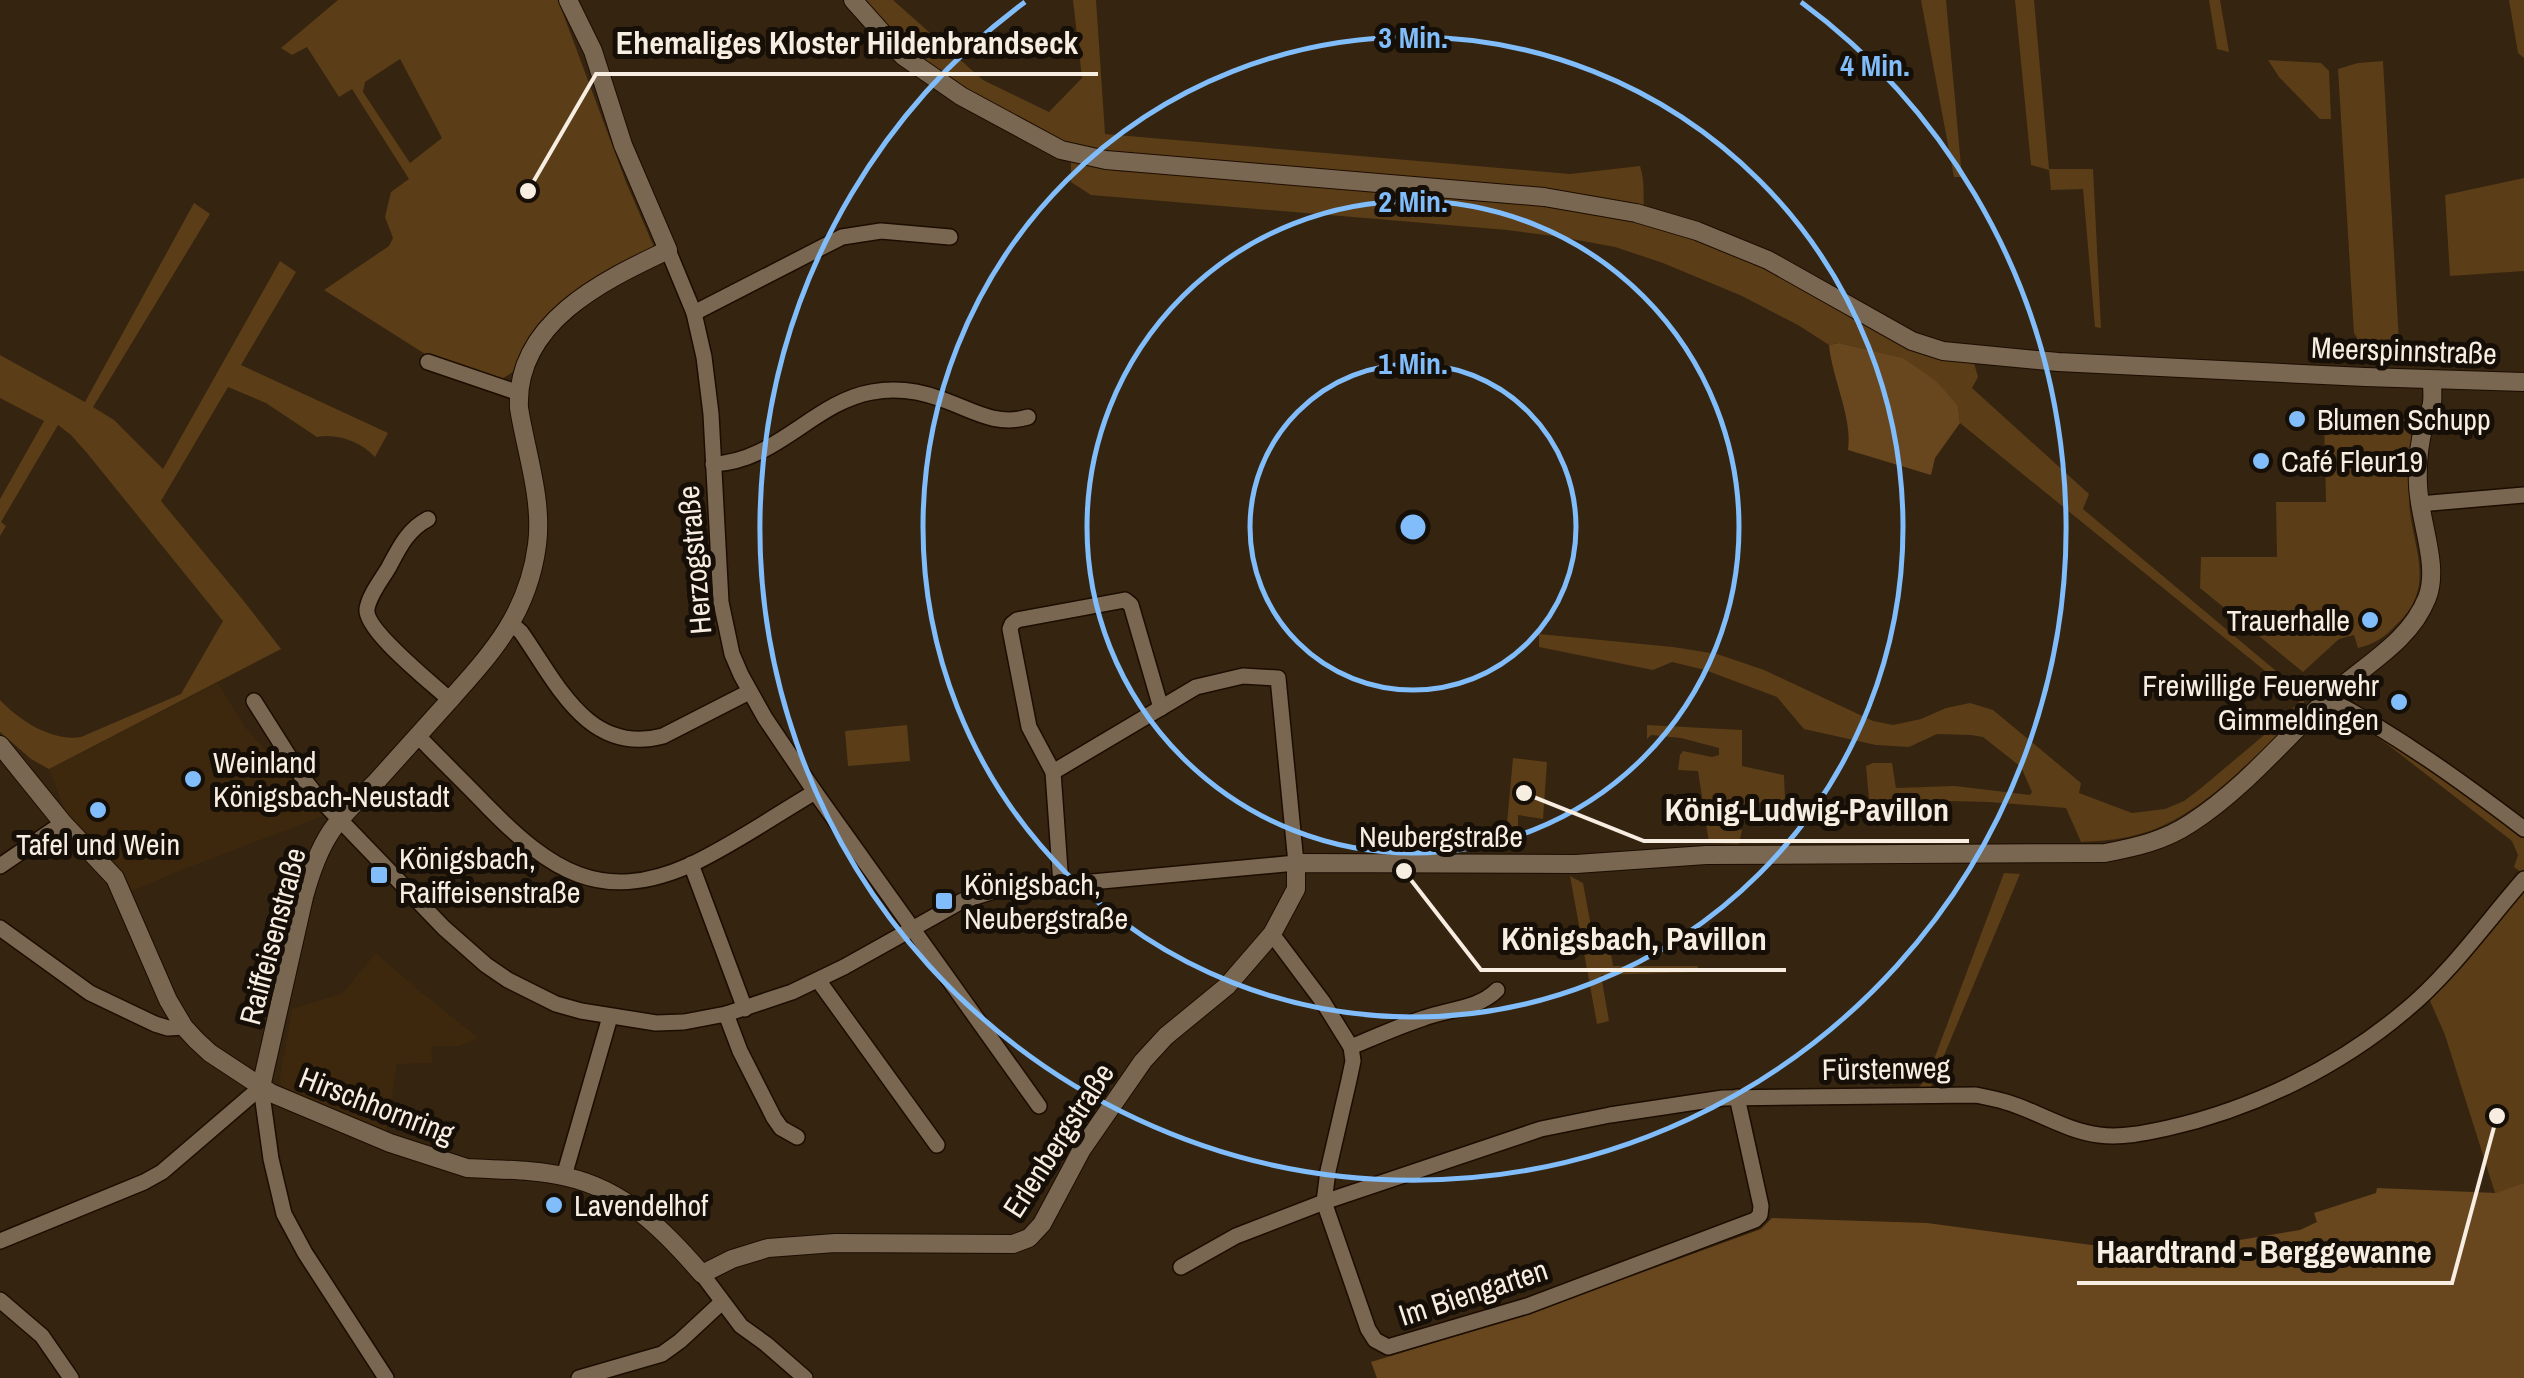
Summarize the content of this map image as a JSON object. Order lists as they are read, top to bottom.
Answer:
{
  "streets": {
    "street": [
      "Meerspinnstraße",
      "Herzogstraße",
      "Neubergstraße",
      "Raiffeisenstraße",
      "Fürstenweg",
      "Hirschhornring",
      "Erlenbergstraße",
      "Im Biengarten"
    ]
  },
  "crossings": [
    ["Meerspinnstraße", "Neubergstraße"],
    ["Herzogstraße", "Neubergstraße"],
    ["Neubergstraße", "Raiffeisenstraße"],
    ["Neubergstraße", "Erlenbergstraße"],
    ["Raiffeisenstraße", "Hirschhornring"],
    ["Fürstenweg", "Im Biengarten"],
    ["Hirschhornring", "Erlenbergstraße"]
  ],
  "places": {
    "other": [
      "Ehemaliges Kloster Hildenbrandseck",
      "Blumen Schupp",
      "Café Fleur19",
      "Trauerhalle",
      "Freiwillige Feuerwehr Gimmeldingen",
      "Weinland Königsbach-Neustadt",
      "König-Ludwig-Pavillon",
      "Tafel und Wein",
      "Königsbach, Pavillon",
      "Haardtrand - Berggewanne",
      "Lavendelhof"
    ],
    "transit": ["Königsbach, Raiffeisenstraße", "Königsbach, Neubergstraße"]
  },
  "rings": [
    "3 Min.",
    "4 Min.",
    "2 Min.",
    "1 Min."
  ]
}
